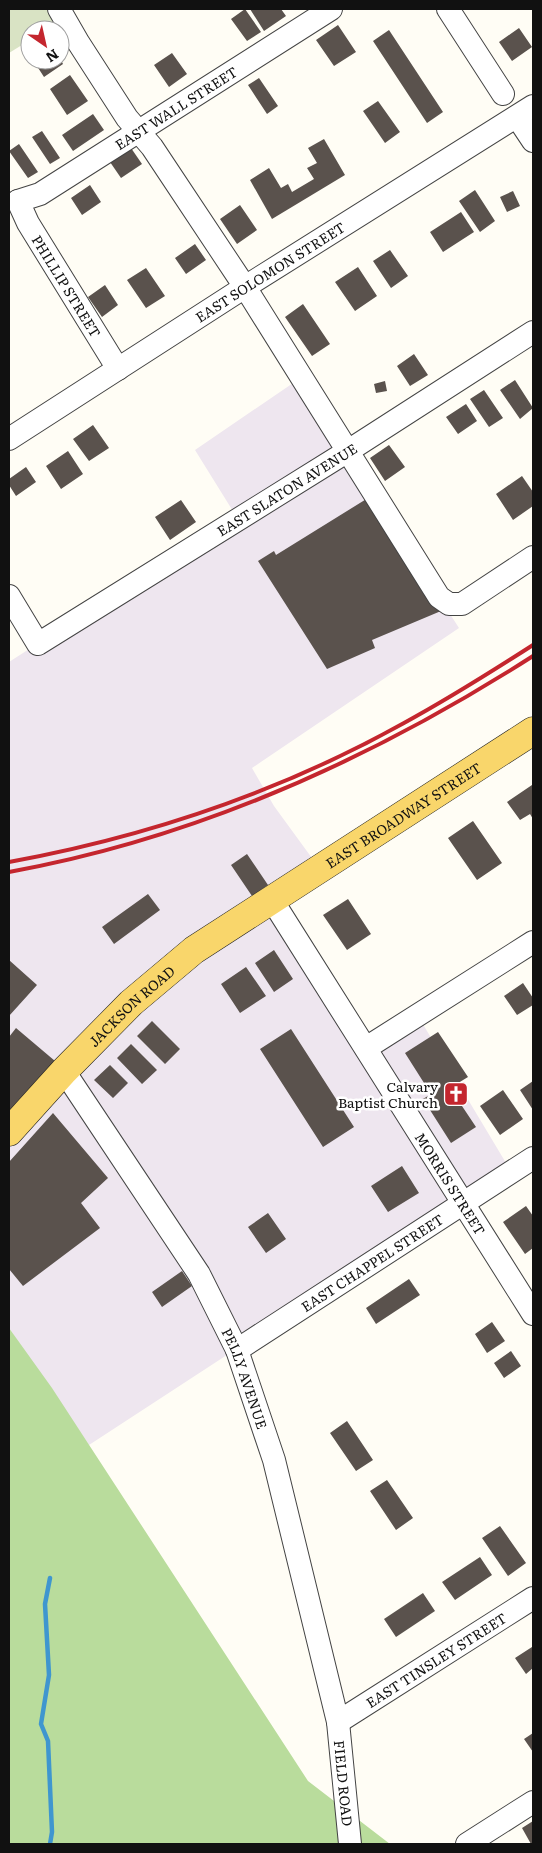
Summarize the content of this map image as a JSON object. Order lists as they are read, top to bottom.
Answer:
{
  "streets": {
    "main road": ["EAST BROADWAY STREET", "JACKSON ROAD"],
    "street": [
      "EAST WALL STREET",
      "EAST SOLOMON STREET",
      "PHILLIP STREET",
      "EAST SLATON AVENUE",
      "MORRIS STREET",
      "EAST CHAPPEL STREET",
      "PELLY AVENUE",
      "EAST TINSLEY STREET",
      "FIELD ROAD"
    ]
  },
  "crossings": [
    ["EAST WALL STREET", "PHILLIP STREET"],
    ["EAST SOLOMON STREET", "PHILLIP STREET"],
    ["EAST BROADWAY STREET", "JACKSON ROAD"],
    ["EAST BROADWAY STREET", "MORRIS STREET"],
    ["JACKSON ROAD", "MORRIS STREET"],
    ["JACKSON ROAD", "PELLY AVENUE"],
    ["MORRIS STREET", "EAST CHAPPEL STREET"],
    ["EAST CHAPPEL STREET", "PELLY AVENUE"],
    ["PELLY AVENUE", "EAST TINSLEY STREET"],
    ["PELLY AVENUE", "FIELD ROAD"],
    ["EAST TINSLEY STREET", "FIELD ROAD"]
  ],
  "places": {
    "church": ["Calvary Baptist Church"]
  },
  "north": "bottom right"
}
